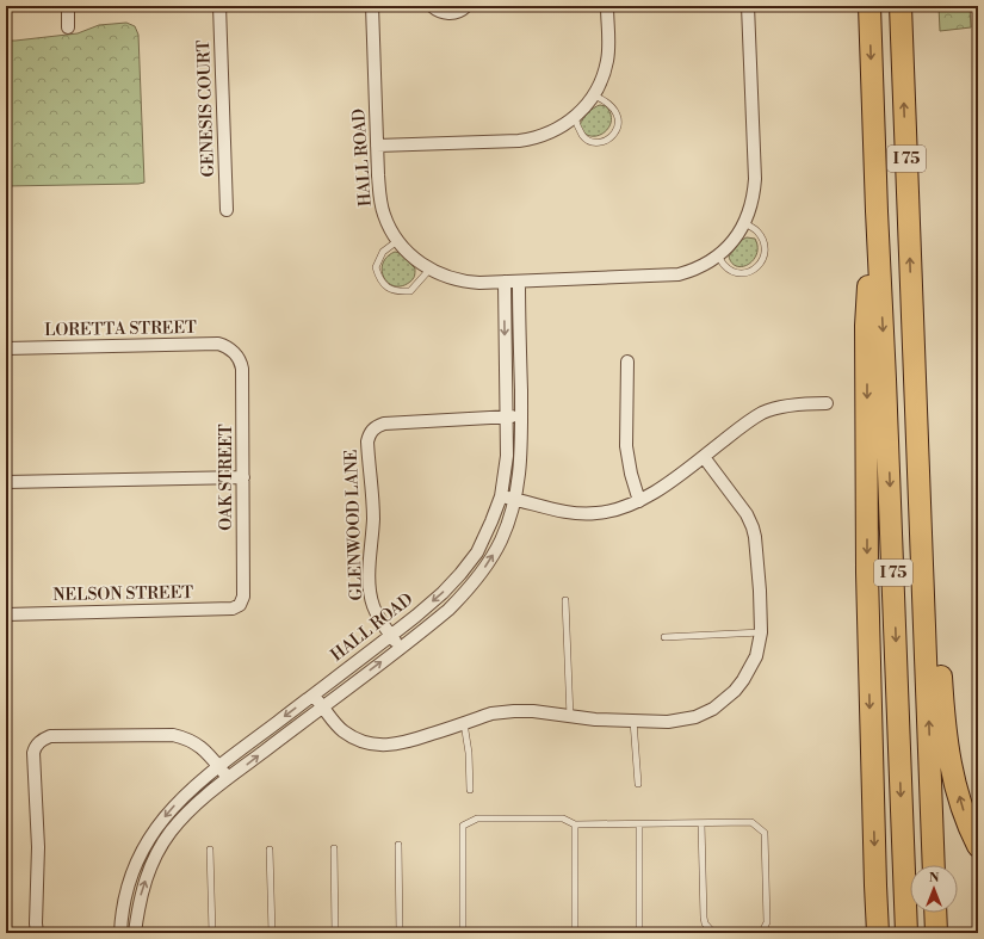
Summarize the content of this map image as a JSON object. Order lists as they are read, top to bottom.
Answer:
{
  "streets": {
    "highway": ["I 75"],
    "street": [
      "GENESIS COURT",
      "HALL ROAD",
      "LORETTA STREET",
      "OAK STREET",
      "GLENWOOD LANE",
      "NELSON STREET"
    ]
  },
  "crossings": [
    ["HALL ROAD", "GLENWOOD LANE"],
    ["LORETTA STREET", "OAK STREET"],
    ["OAK STREET", "NELSON STREET"]
  ],
  "north": "top"
}
